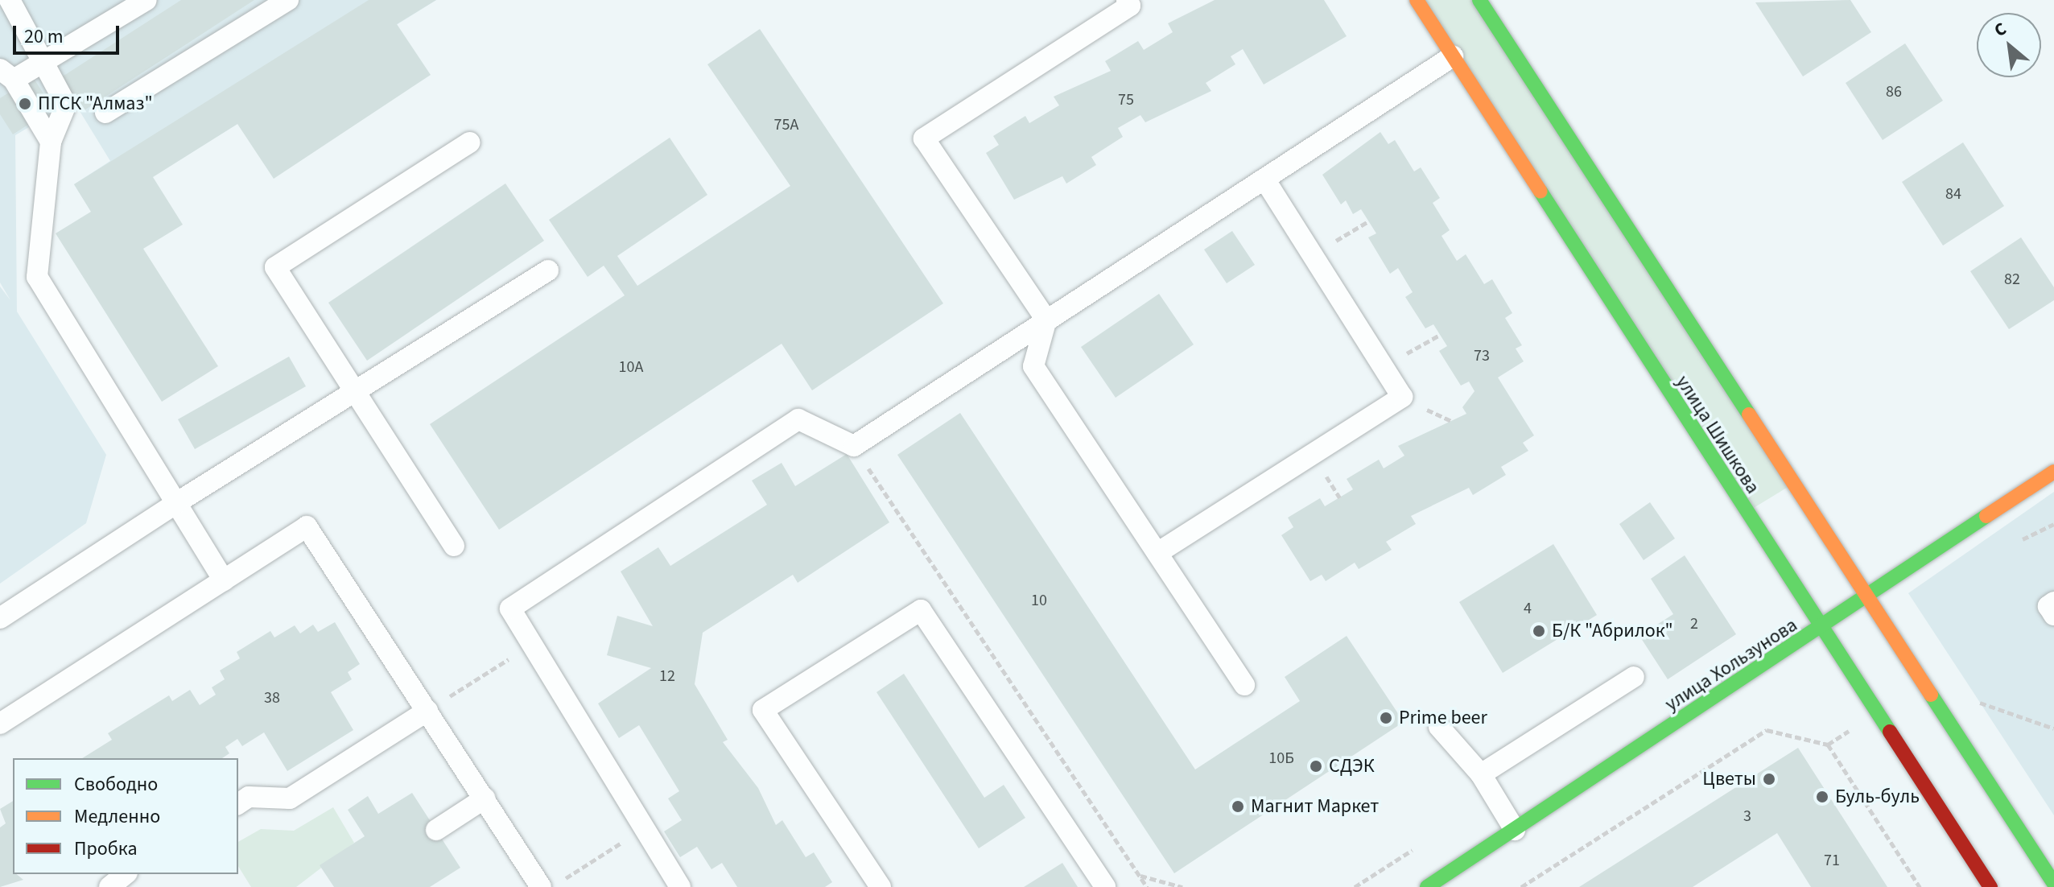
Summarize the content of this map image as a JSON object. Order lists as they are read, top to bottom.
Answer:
{
  "streets": {
    "main road": ["улица Шишкова", "улица Хользунова"]
  },
  "crossings": [
    ["улица Шишкова", "улица Хользунова"]
  ],
  "places": [
    "ПГСК \"Алмаз\"",
    "Б/К \"Абрилок\"",
    "Prime beer",
    "СДЭК",
    "Цветы",
    "Буль-буль",
    "Магнит Маркет"
  ],
  "house_numbers": [
    "86",
    "75",
    "75А",
    "84",
    "82",
    "73",
    "10А",
    "10",
    "4",
    "2",
    "12",
    "38",
    "10Б",
    "3",
    "71"
  ],
  "legend": ["Свободно", "Медленно", "Пробка"],
  "scale_bar": "20 m",
  "north": "top left"
}
